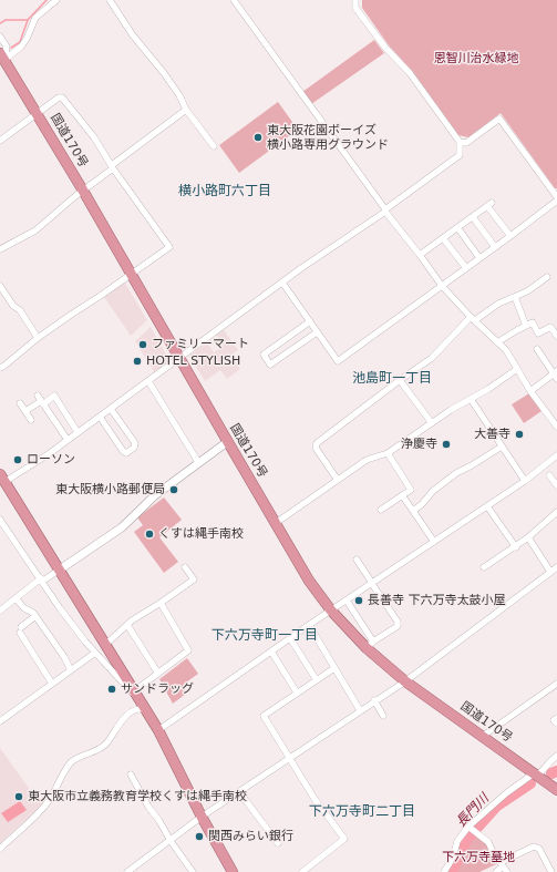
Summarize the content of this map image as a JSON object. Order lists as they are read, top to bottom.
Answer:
{
  "streets": {
    "highway": ["国道170号"]
  },
  "districts": [
    "横小路町六丁目",
    "池島町一丁目",
    "下六万寺町一丁目",
    "下六万寺町二丁目"
  ],
  "water": ["長門川"],
  "parks": ["恩智川治水緑地", "下六万寺墓地"],
  "places": [
    "東大阪花園ボーイズ 横小路専用グラウンド",
    "ファミリーマート",
    "HOTEL STYLISH",
    "大善寺",
    "浄慶寺",
    "ローソン",
    "東大阪横小路郵便局",
    "くすは縄手南校",
    "長善寺 下六万寺太鼓小屋",
    "サンドラッグ",
    "東大阪市立義務教育学校くすは縄手南校",
    "関西みらい銀行"
  ]
}
